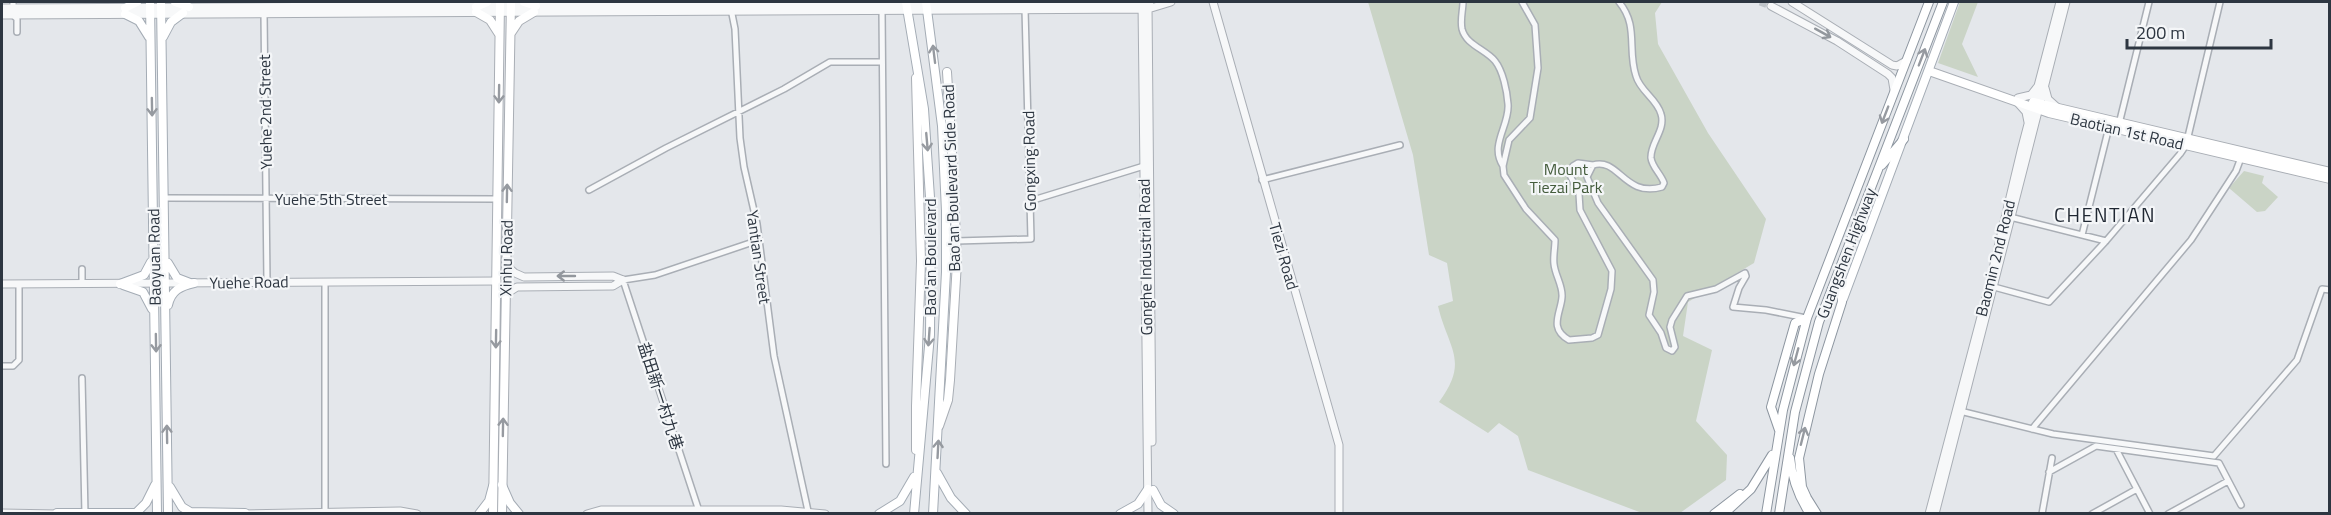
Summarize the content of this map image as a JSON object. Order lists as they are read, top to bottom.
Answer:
{
  "streets": {
    "main road": [
      "Baotian 1st Road",
      "Bao'an Boulevard Side Road",
      "Guangshen Highway",
      "Baoyuan Road",
      "Bao'an Boulevard",
      "Xinhu Road"
    ],
    "street": [
      "Yuehe 2nd Street",
      "Gongxing Road",
      "Yuehe 5th Street",
      "Tiezi Road",
      "Yantian Street",
      "Gonghe Industrial Road",
      "Baomin 2nd Road",
      "Yuehe Road",
      "盐田新一村九巷"
    ]
  },
  "crossings": [
    ["Yuehe 2nd Street", "Yuehe 5th Street"],
    ["Yuehe 2nd Street", "Yuehe Road"],
    ["Baotian 1st Road", "Baomin 2nd Road"],
    ["Gongxing Road", "Bao'an Boulevard Side Road"],
    ["Bao'an Boulevard Side Road", "Bao'an Boulevard"],
    ["Yuehe 5th Street", "Baoyuan Road"],
    ["Yuehe 5th Street", "Xinhu Road"],
    ["Baoyuan Road", "Yuehe Road"],
    ["Xinhu Road", "Yuehe Road"]
  ],
  "districts": ["CHENTIAN"],
  "parks": ["Mount Tiezai Park"],
  "scale_bar": "200 m"
}
